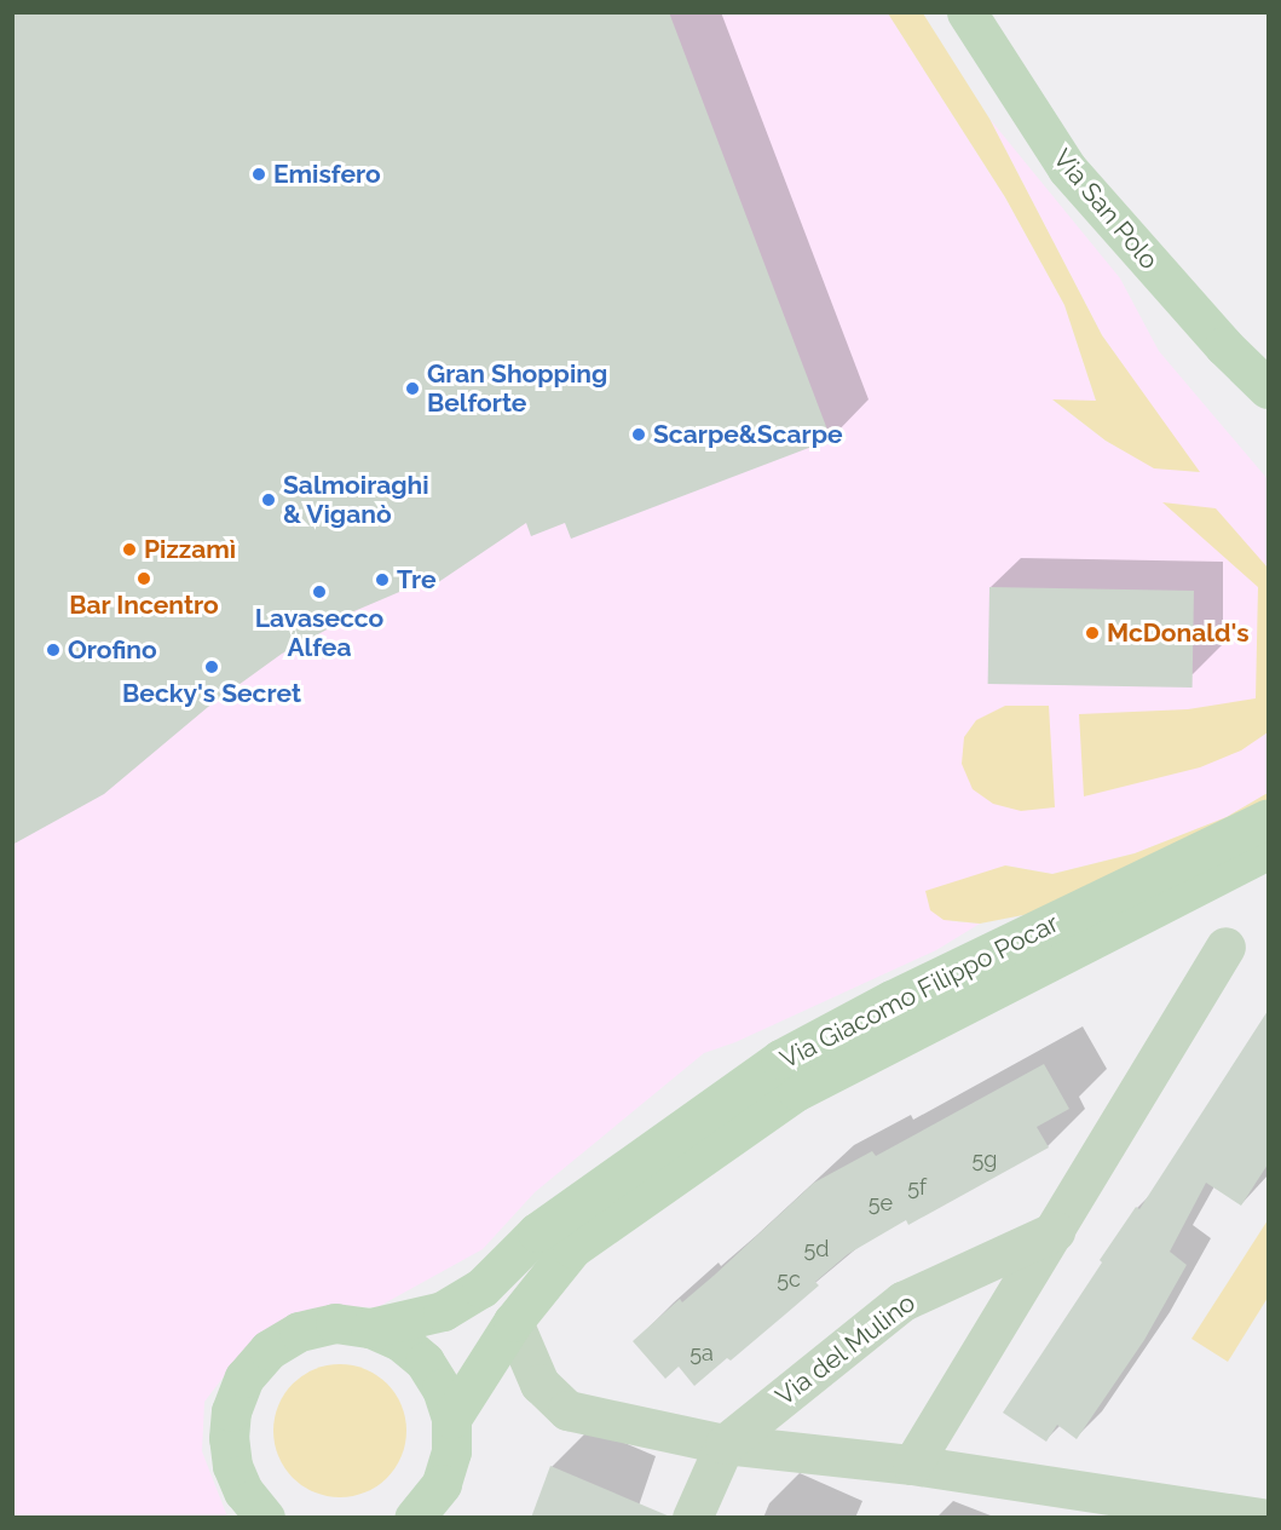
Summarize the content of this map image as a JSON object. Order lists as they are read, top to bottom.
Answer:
{
  "streets": {
    "main road": ["Via San Polo", "Via Giacomo Filippo Pocar"],
    "street": ["Via del Mulino"]
  },
  "places": [
    "Emisfero",
    "Gran Shopping Belforte",
    "Scarpe&Scarpe",
    "Salmoiraghi & Viganò",
    "Pizzamì",
    "Bar Incentro",
    "Tre",
    "Lavasecco Alfea",
    "McDonald's",
    "Orofino",
    "Becky's Secret"
  ],
  "house_numbers": [
    "5g",
    "5f",
    "5e",
    "5d",
    "5c",
    "5a"
  ]
}
